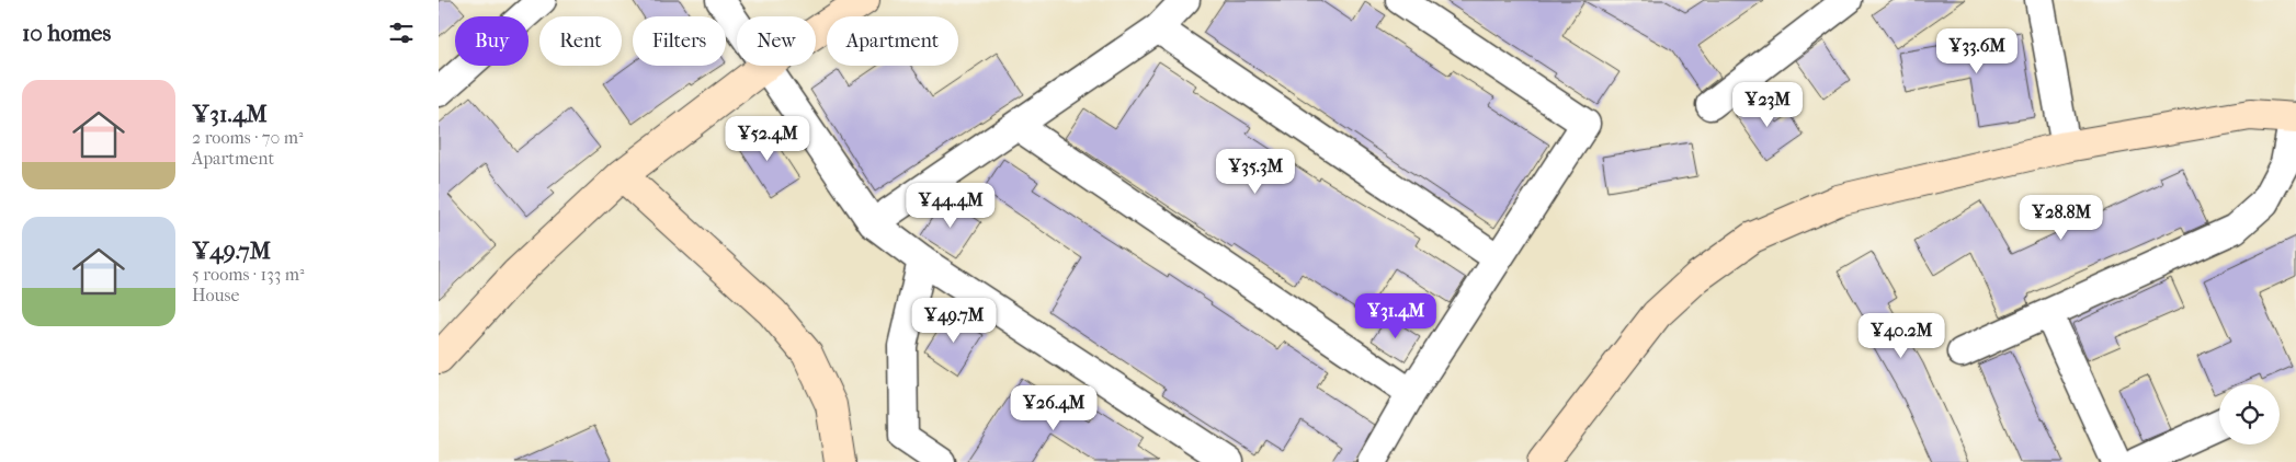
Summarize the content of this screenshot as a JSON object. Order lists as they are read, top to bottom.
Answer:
{
  "page": {
    "heading": "10 homes",
    "chip": [
      "Buy",
      "Rent",
      "Filters",
      "New",
      "Apartment"
    ],
    "price": [
      "¥33.6M",
      "¥23M",
      "¥52.4M",
      "¥35.3M",
      "¥44.4M",
      "¥28.8M",
      "¥31.4M",
      "¥49.7M",
      "¥40.2M",
      "¥26.4M"
    ],
    "list": [
      {
        "name": "¥31.4M",
        "note": "2 rooms · 70 m² · Apartment"
      },
      {
        "name": "¥49.7M",
        "note": "5 rooms · 133 m² · House"
      }
    ]
  }
}
